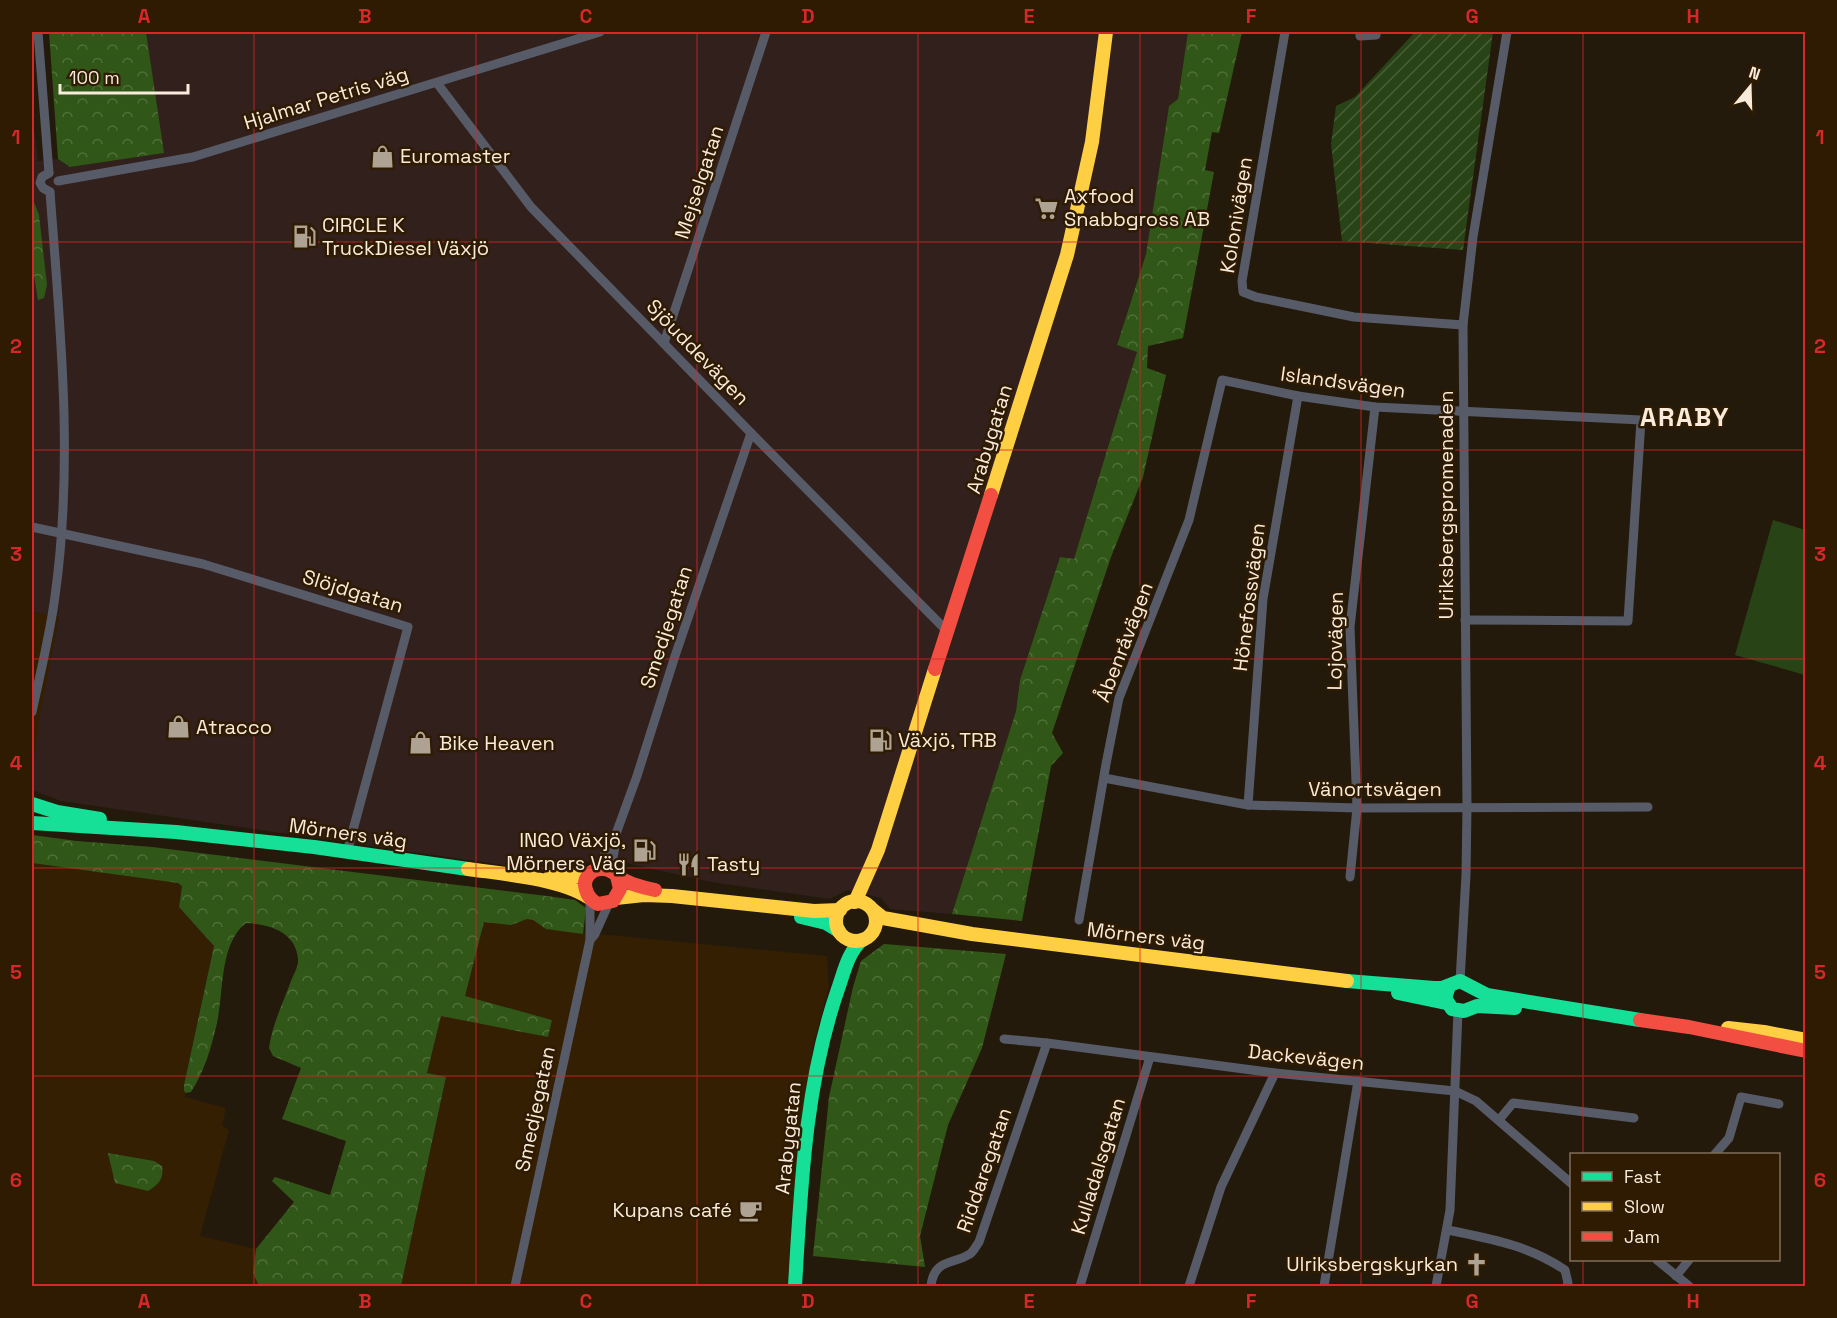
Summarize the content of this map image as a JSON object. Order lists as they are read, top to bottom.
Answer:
{
  "streets": {
    "main road": ["Arabygatan", "Mörners väg"],
    "street": [
      "Hjalmar Petris väg",
      "Mejselgatan",
      "Kolonivägen",
      "Sjöuddevägen",
      "Islandsvägen",
      "Ulriksbergspromenaden",
      "Slöjdgatan",
      "Hönefossvägen",
      "Smedjegatan",
      "Lojovägen",
      "Åbenråvägen",
      "Vänortsvägen",
      "Dackevägen",
      "Kulladalsgatan",
      "Riddaregatan"
    ]
  },
  "crossings": [
    ["Hjalmar Petris väg", "Sjöuddevägen"],
    ["Mejselgatan", "Sjöuddevägen"],
    ["Kolonivägen", "Ulriksbergspromenaden"],
    ["Sjöuddevägen", "Arabygatan"],
    ["Sjöuddevägen", "Smedjegatan"],
    ["Islandsvägen", "Ulriksbergspromenaden"],
    ["Islandsvägen", "Hönefossvägen"],
    ["Islandsvägen", "Lojovägen"],
    ["Islandsvägen", "Åbenråvägen"],
    ["Arabygatan", "Mörners väg"],
    ["Ulriksbergspromenaden", "Vänortsvägen"],
    ["Ulriksbergspromenaden", "Mörners väg"],
    ["Slöjdgatan", "Mörners väg"],
    ["Hönefossvägen", "Vänortsvägen"],
    ["Smedjegatan", "Mörners väg"],
    ["Lojovägen", "Vänortsvägen"],
    ["Åbenråvägen", "Vänortsvägen"],
    ["Dackevägen", "Kulladalsgatan"],
    ["Dackevägen", "Riddaregatan"]
  ],
  "districts": ["ARABY"],
  "places": {
    "shop": ["Euromaster", "Atracco", "Bike Heaven"],
    "supermarket": ["Axfood Snabbgross AB"],
    "fuel station": ["CIRCLE K TruckDiesel Växjö", "Växjö, TRB", "INGO Växjö, Mörners Väg"],
    "restaurant": ["Tasty"],
    "cafe": ["Kupans café"],
    "church": ["Ulriksbergskyrkan"]
  },
  "legend": ["Fast", "Slow", "Jam"],
  "scale_bar": "100 m",
  "north": "top",
  "grid": {
    "columns": [
      "A",
      "B",
      "C",
      "D",
      "E",
      "F",
      "G",
      "H"
    ],
    "rows": [
      "1",
      "2",
      "3",
      "4",
      "5",
      "6"
    ]
  }
}
